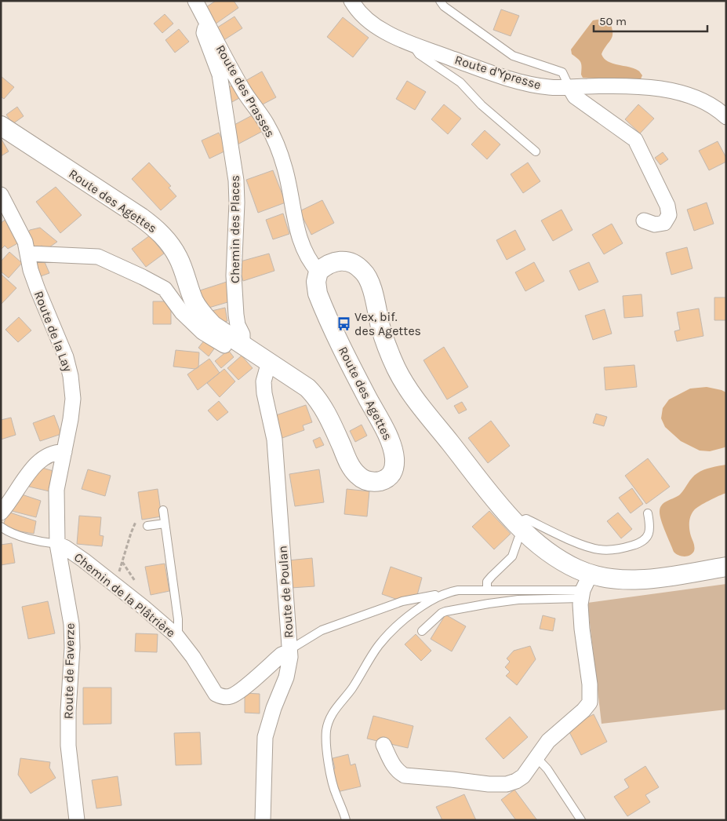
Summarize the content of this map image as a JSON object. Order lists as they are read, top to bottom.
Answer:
{
  "streets": {
    "street": [
      "Route d'Ypresse",
      "Route des Prasses",
      "Route des Agettes",
      "Chemin des Places",
      "Route de la Lay",
      "Route de Poulan",
      "Chemin de la Plâtrière",
      "Route de Faverze"
    ]
  },
  "crossings": [
    ["Route des Prasses", "Route des Agettes"],
    ["Route des Prasses", "Chemin des Places"],
    ["Route des Agettes", "Chemin des Places"],
    ["Route des Agettes", "Route de Poulan"],
    ["Route de la Lay", "Route de Faverze"],
    ["Route de Poulan", "Chemin de la Plâtrière"],
    ["Chemin de la Plâtrière", "Route de Faverze"]
  ],
  "places": {
    "bus stop": ["Vex, bif. des Agettes"]
  },
  "scale_bar": "50 m"
}
